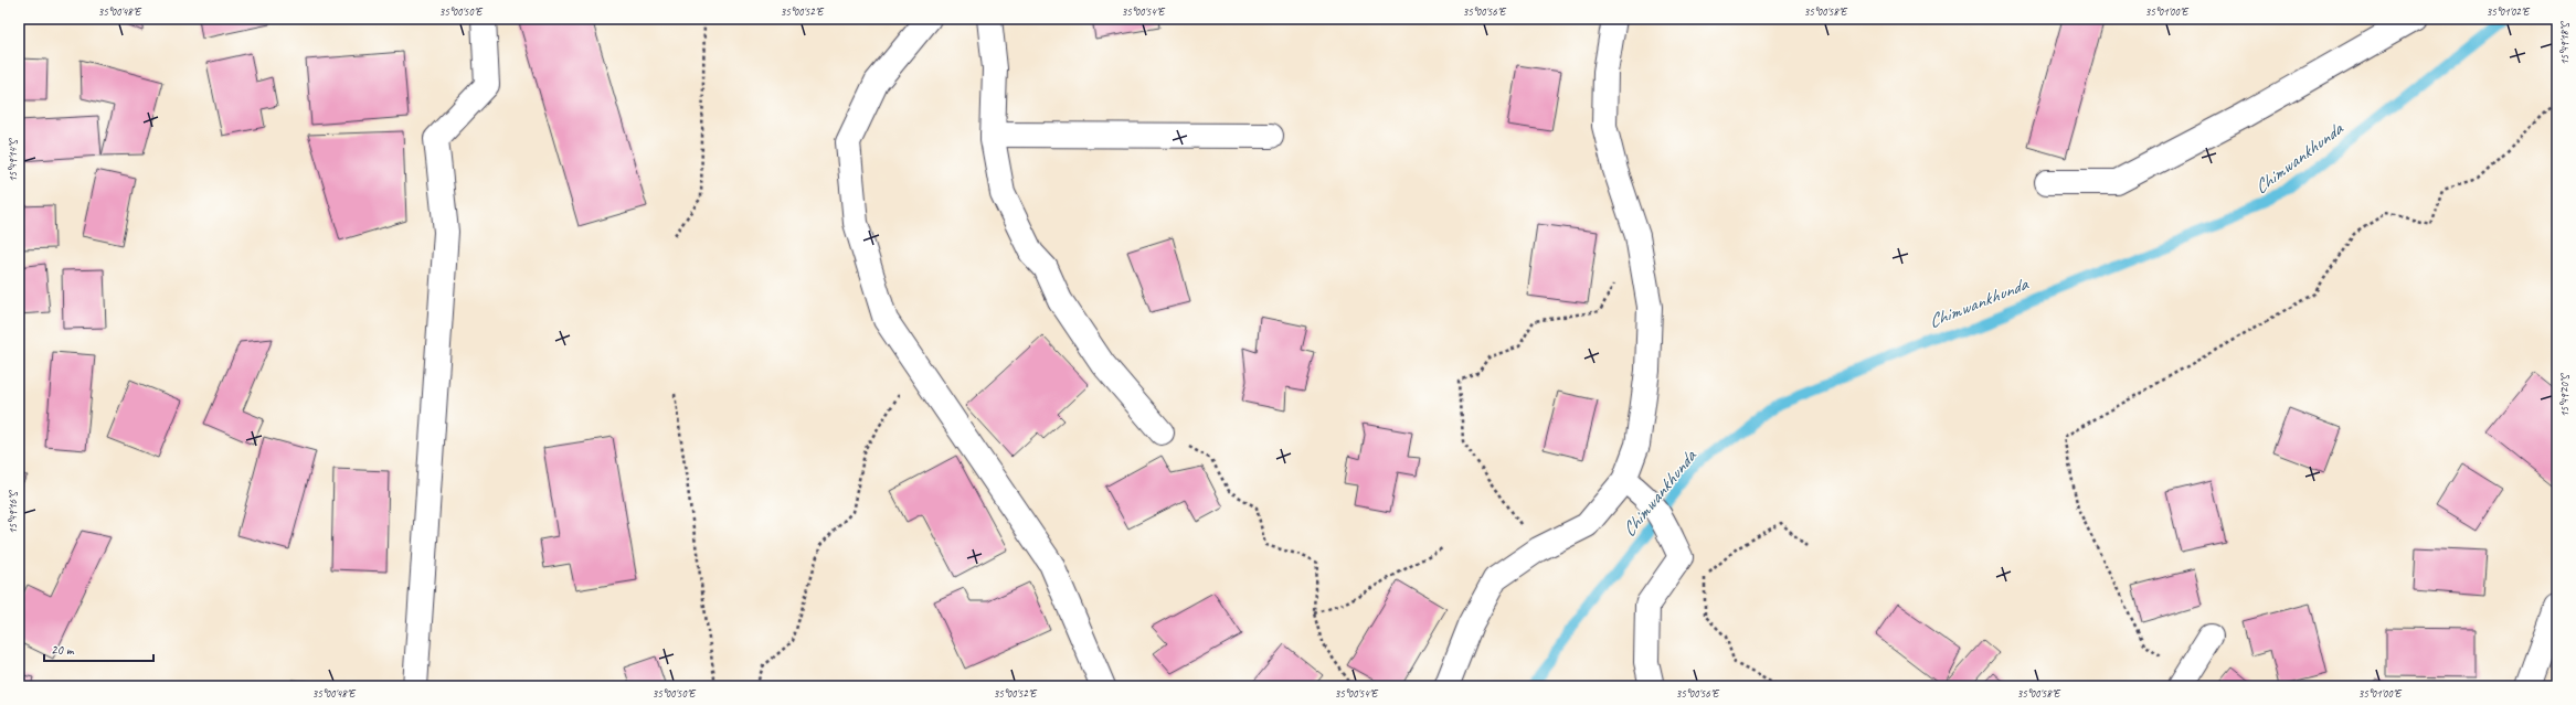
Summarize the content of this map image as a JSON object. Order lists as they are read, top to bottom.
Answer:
{
  "water": ["Chimwankhunda"],
  "scale_bar": "20 m",
  "coordinates": [
    "35°00'48\"E",
    "35°00'50\"E",
    "35°00'52\"E",
    "35°00'54\"E",
    "35°00'56\"E",
    "35°00'58\"E",
    "35°01'00\"E",
    "35°01'02\"E",
    "15°49'18\"S",
    "15°49'14\"S",
    "15°49'20\"S",
    "15°49'16\"S"
  ]
}
